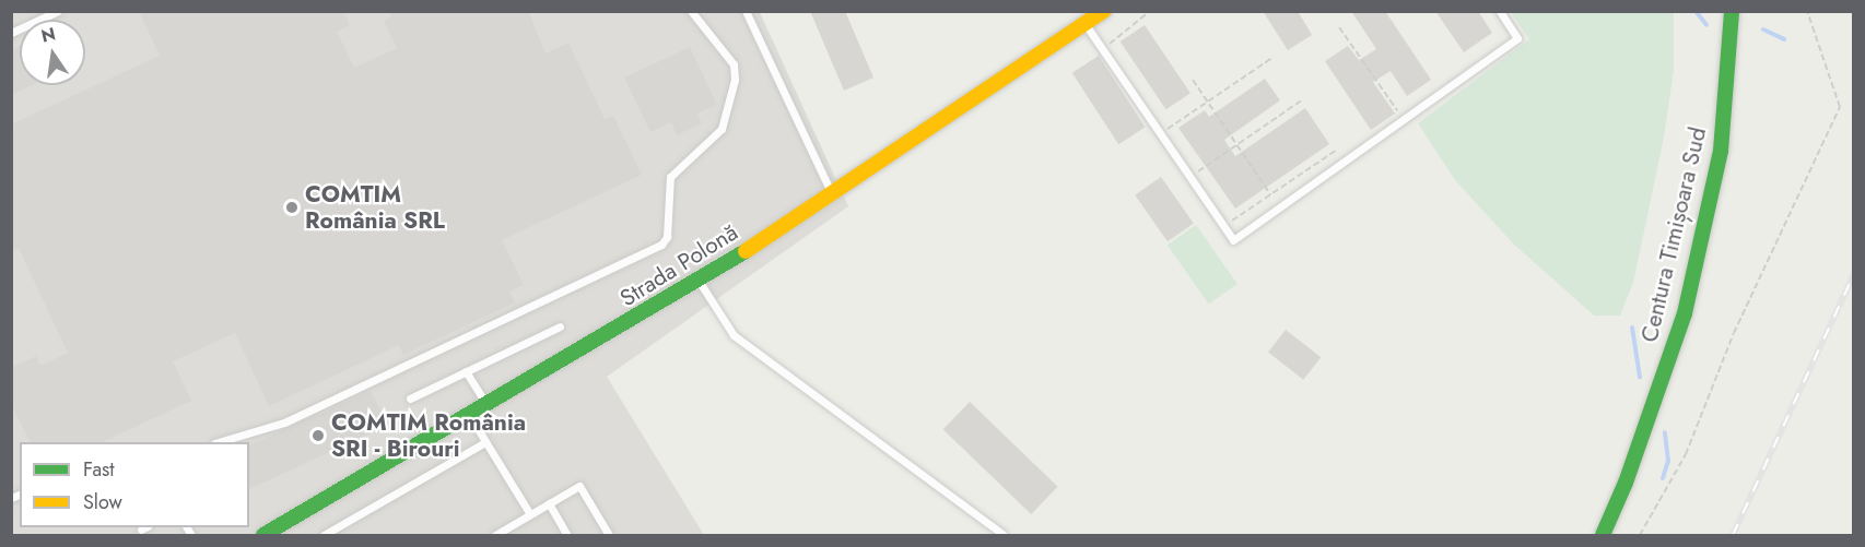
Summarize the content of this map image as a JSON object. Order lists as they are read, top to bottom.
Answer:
{
  "streets": {
    "main road": ["Centura Timișoara Sud", "Strada Polonă"]
  },
  "places": ["COMTIM România SRL", "COMTIM România SRI - Birouri"],
  "legend": ["Fast", "Slow"],
  "north": "top"
}
